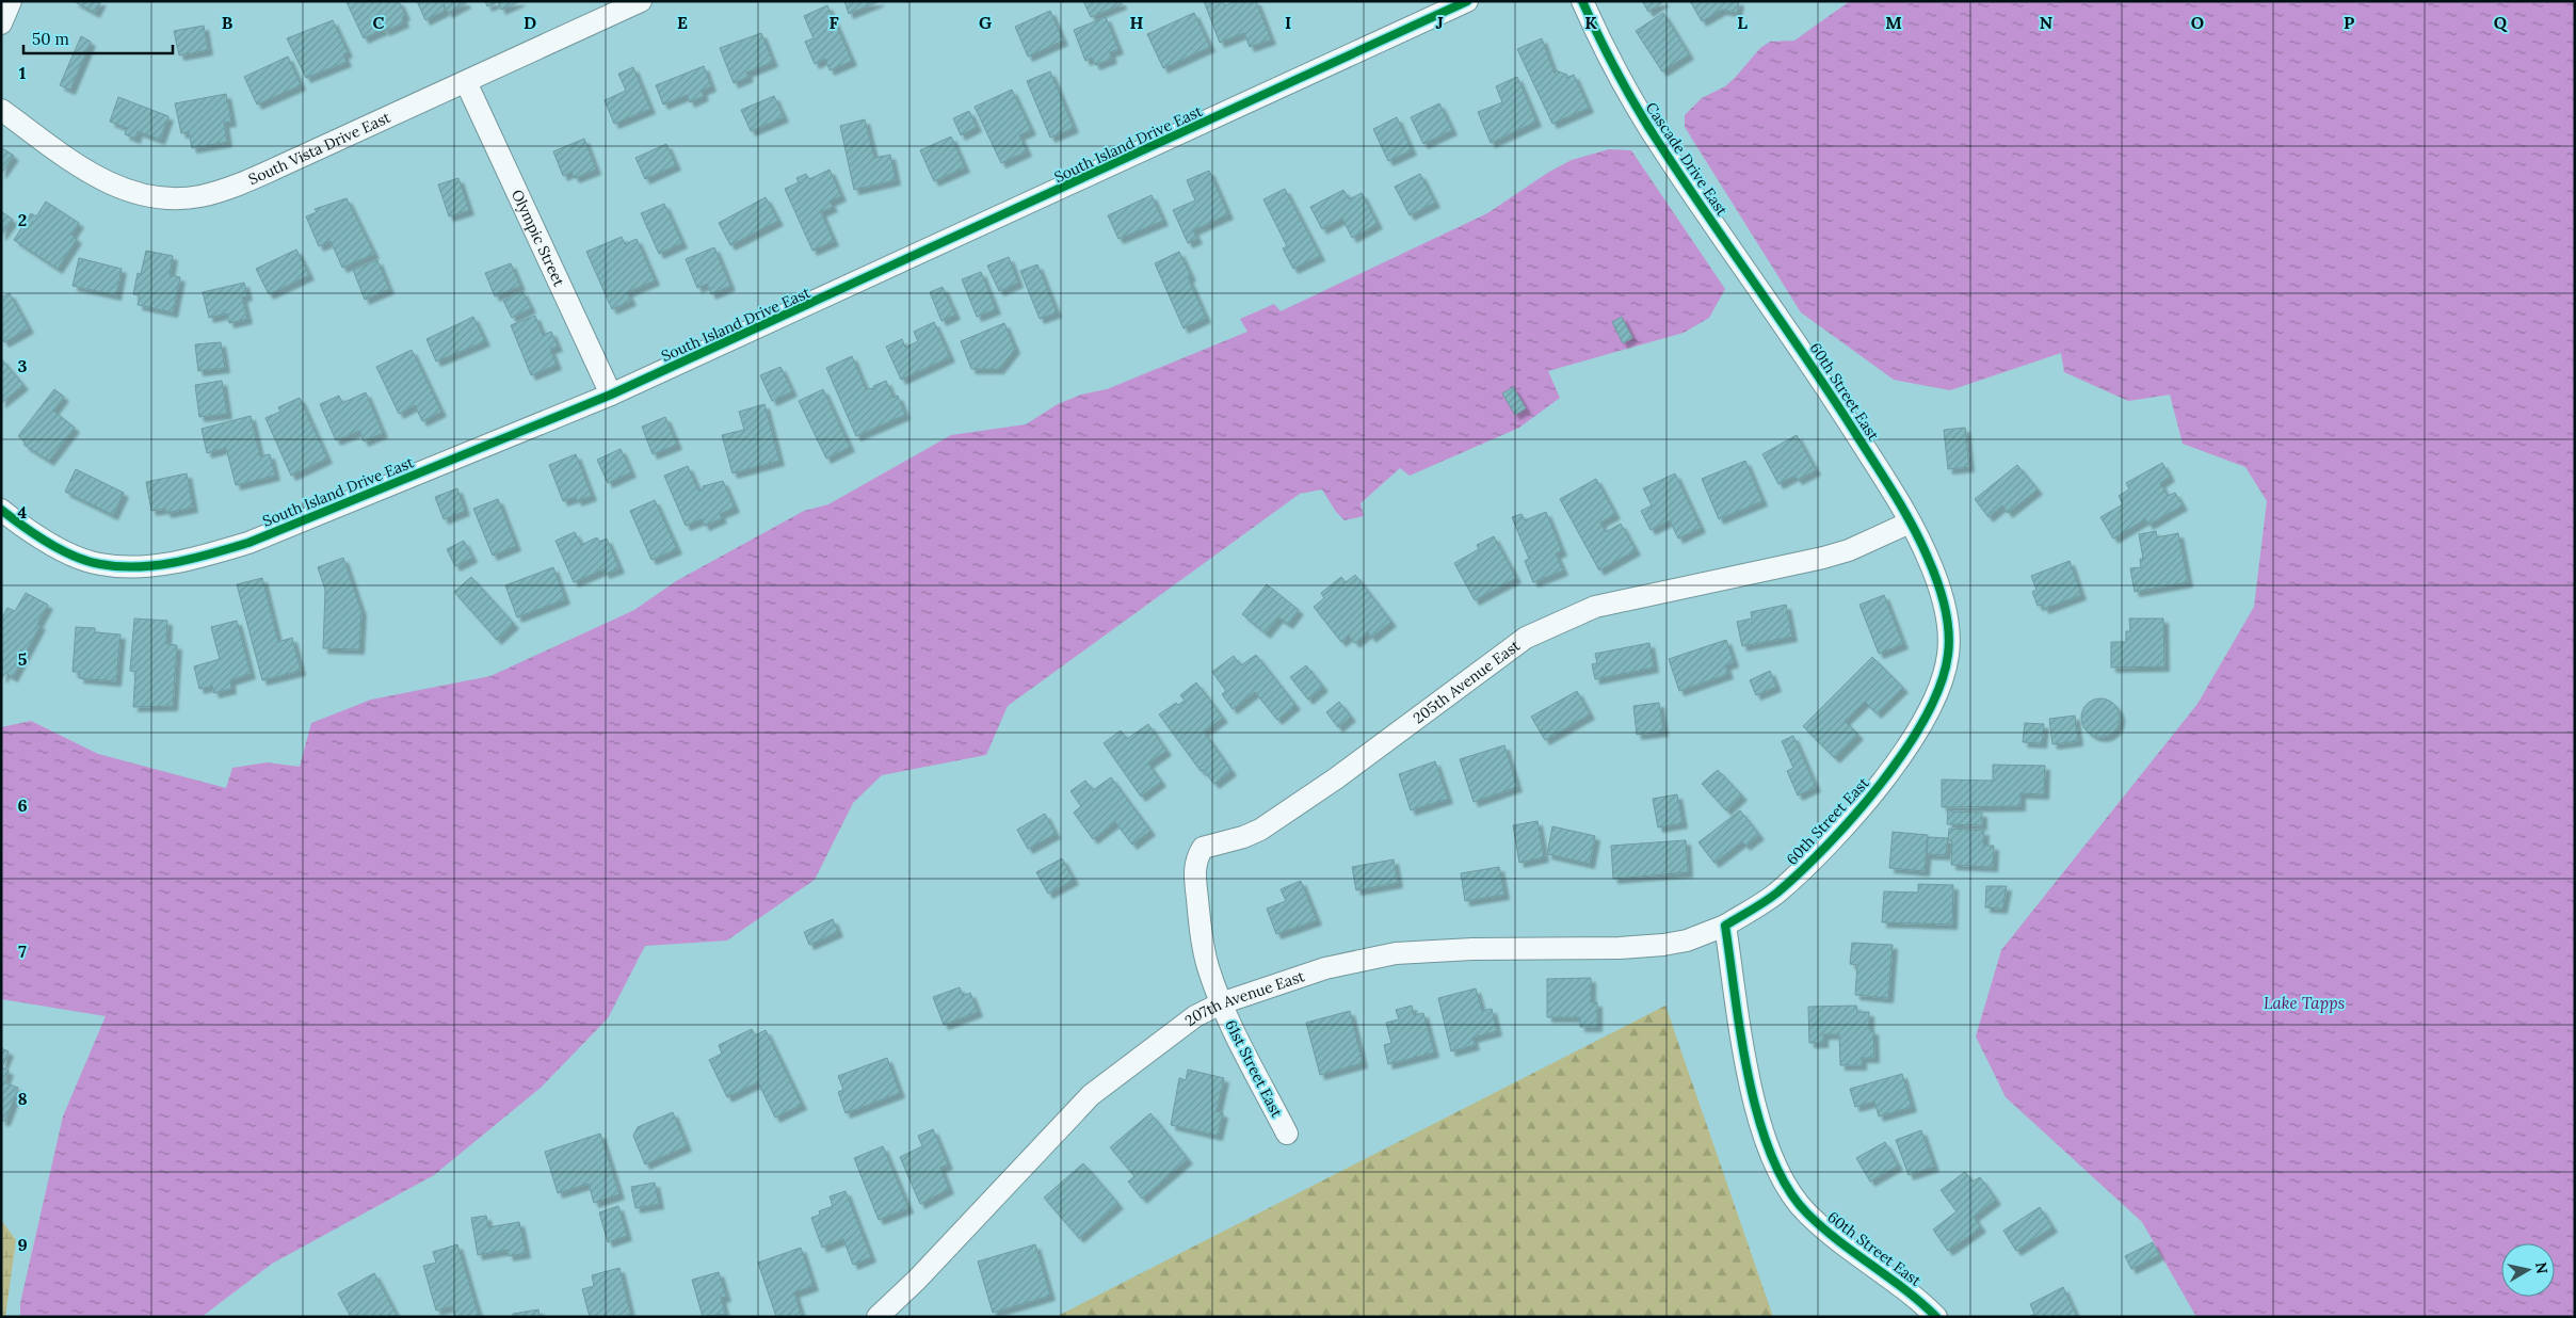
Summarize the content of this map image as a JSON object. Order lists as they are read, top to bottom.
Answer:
{
  "streets": {
    "street": [
      "South Island Drive East",
      "South Vista Drive East",
      "Cascade Drive East",
      "Olympic Street",
      "60th Street East",
      "205th Avenue East",
      "207th Avenue East",
      "61st Street East"
    ]
  },
  "crossings": [
    ["South Island Drive East", "Olympic Street"],
    ["South Vista Drive East", "Olympic Street"],
    ["Cascade Drive East", "60th Street East"],
    ["60th Street East", "205th Avenue East"],
    ["60th Street East", "207th Avenue East"],
    ["205th Avenue East", "207th Avenue East"],
    ["205th Avenue East", "61st Street East"],
    ["207th Avenue East", "61st Street East"]
  ],
  "water": ["Lake Tapps"],
  "scale_bar": "50 m",
  "north": "right",
  "grid": {
    "columns": [
      "B",
      "C",
      "D",
      "E",
      "F",
      "G",
      "H",
      "I",
      "J",
      "K",
      "L",
      "M",
      "N",
      "O",
      "P",
      "Q"
    ],
    "rows": [
      "1",
      "2",
      "3",
      "4",
      "5",
      "6",
      "7",
      "8",
      "9"
    ]
  }
}
